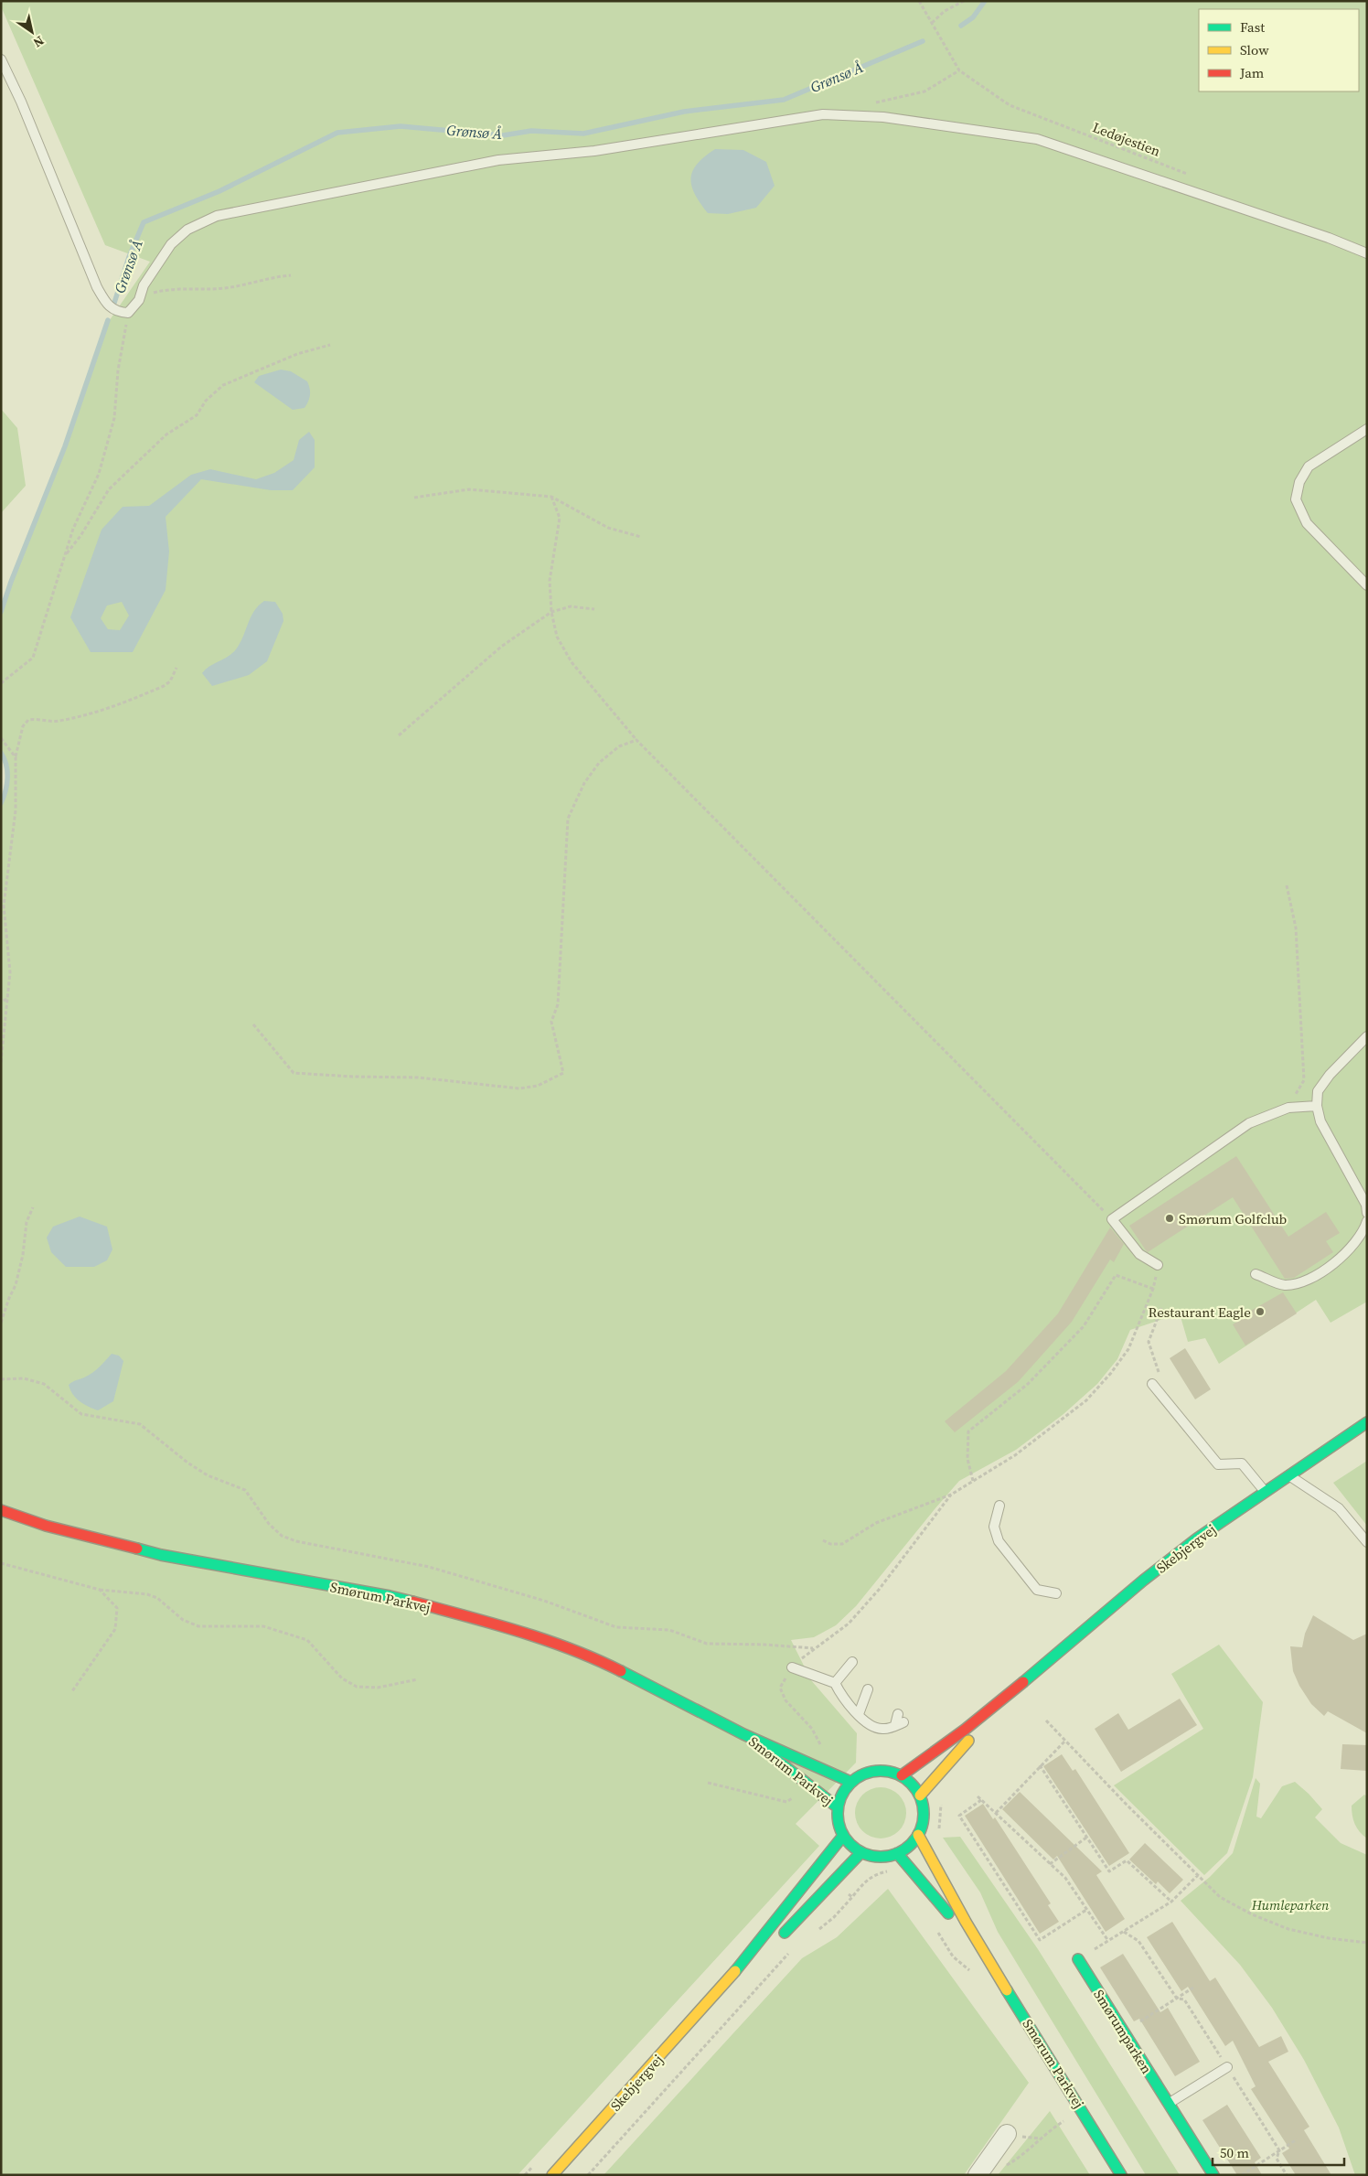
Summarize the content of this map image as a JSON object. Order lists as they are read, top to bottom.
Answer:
{
  "streets": {
    "street": ["Skebjergvej", "Smørum Parkvej", "Smørumparken"],
    "path": ["Ledøjestien"]
  },
  "crossings": [
    ["Skebjergvej", "Smørum Parkvej"]
  ],
  "water": ["Grønsø Å"],
  "parks": ["Humleparken"],
  "places": ["Smørum Golfclub", "Restaurant Eagle"],
  "legend": ["Fast", "Slow", "Jam"],
  "scale_bar": "50 m",
  "north": "bottom right"
}
